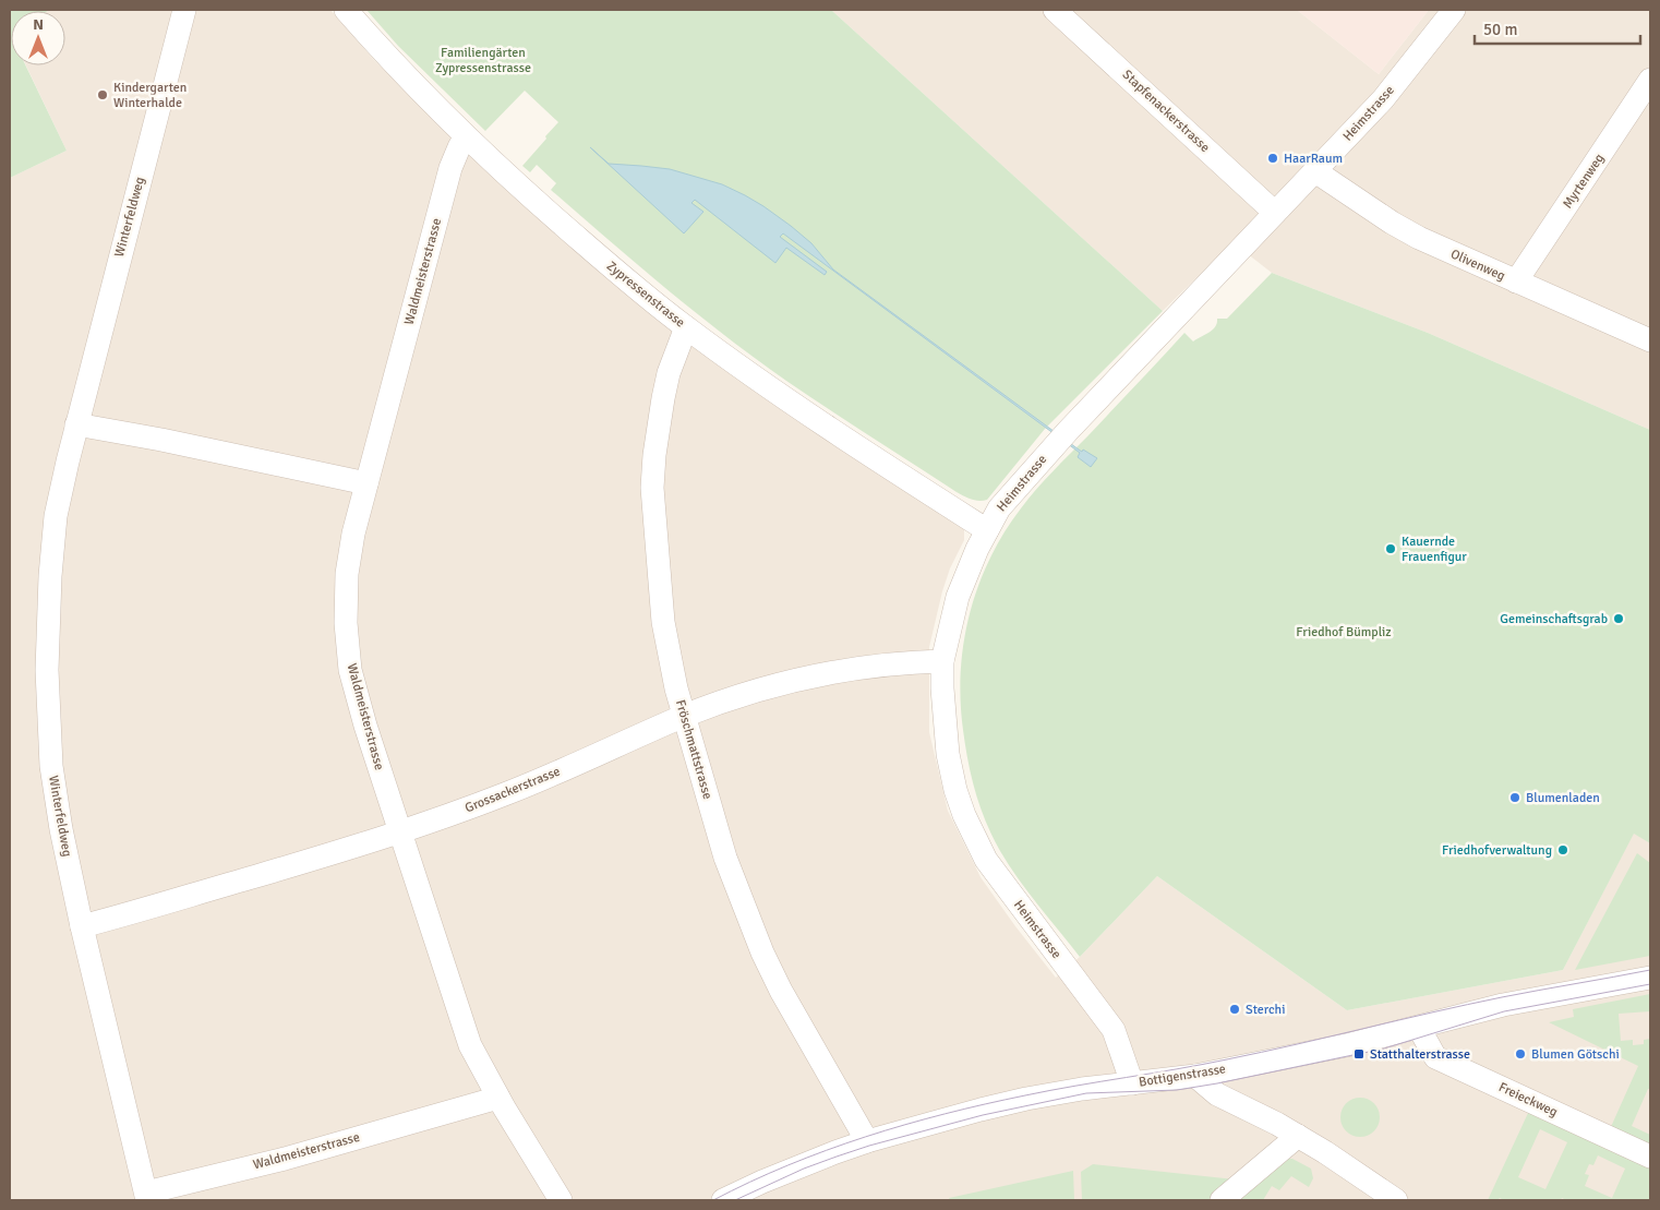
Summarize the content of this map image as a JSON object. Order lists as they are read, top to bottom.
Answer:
{
  "streets": {
    "street": [
      "Stapfenackerstrasse",
      "Heimstrasse",
      "Myrtenweg",
      "Winterfeldweg",
      "Olivenweg",
      "Waldmeisterstrasse",
      "Zypressenstrasse",
      "Fröschmattstrasse",
      "Grossackerstrasse",
      "Bottigenstrasse",
      "Freieckweg"
    ]
  },
  "crossings": [
    ["Stapfenackerstrasse", "Heimstrasse"],
    ["Heimstrasse", "Olivenweg"],
    ["Heimstrasse", "Zypressenstrasse"],
    ["Heimstrasse", "Grossackerstrasse"],
    ["Heimstrasse", "Bottigenstrasse"],
    ["Myrtenweg", "Olivenweg"],
    ["Winterfeldweg", "Waldmeisterstrasse"],
    ["Winterfeldweg", "Grossackerstrasse"],
    ["Waldmeisterstrasse", "Zypressenstrasse"],
    ["Waldmeisterstrasse", "Grossackerstrasse"],
    ["Zypressenstrasse", "Fröschmattstrasse"],
    ["Fröschmattstrasse", "Grossackerstrasse"],
    ["Fröschmattstrasse", "Bottigenstrasse"],
    ["Bottigenstrasse", "Freieckweg"]
  ],
  "parks": ["Familiengärten Zypressenstrasse", "Friedhof Bümpliz"],
  "places": {
    "other": [
      "Kindergarten Winterhalde",
      "HaarRaum",
      "Kauernde Frauenfigur",
      "Gemeinschaftsgrab",
      "Blumenladen",
      "Friedhofverwaltung",
      "Sterchi",
      "Blumen Götschi"
    ],
    "transit": ["Statthalterstrasse"]
  },
  "scale_bar": "50 m",
  "north": "top"
}
